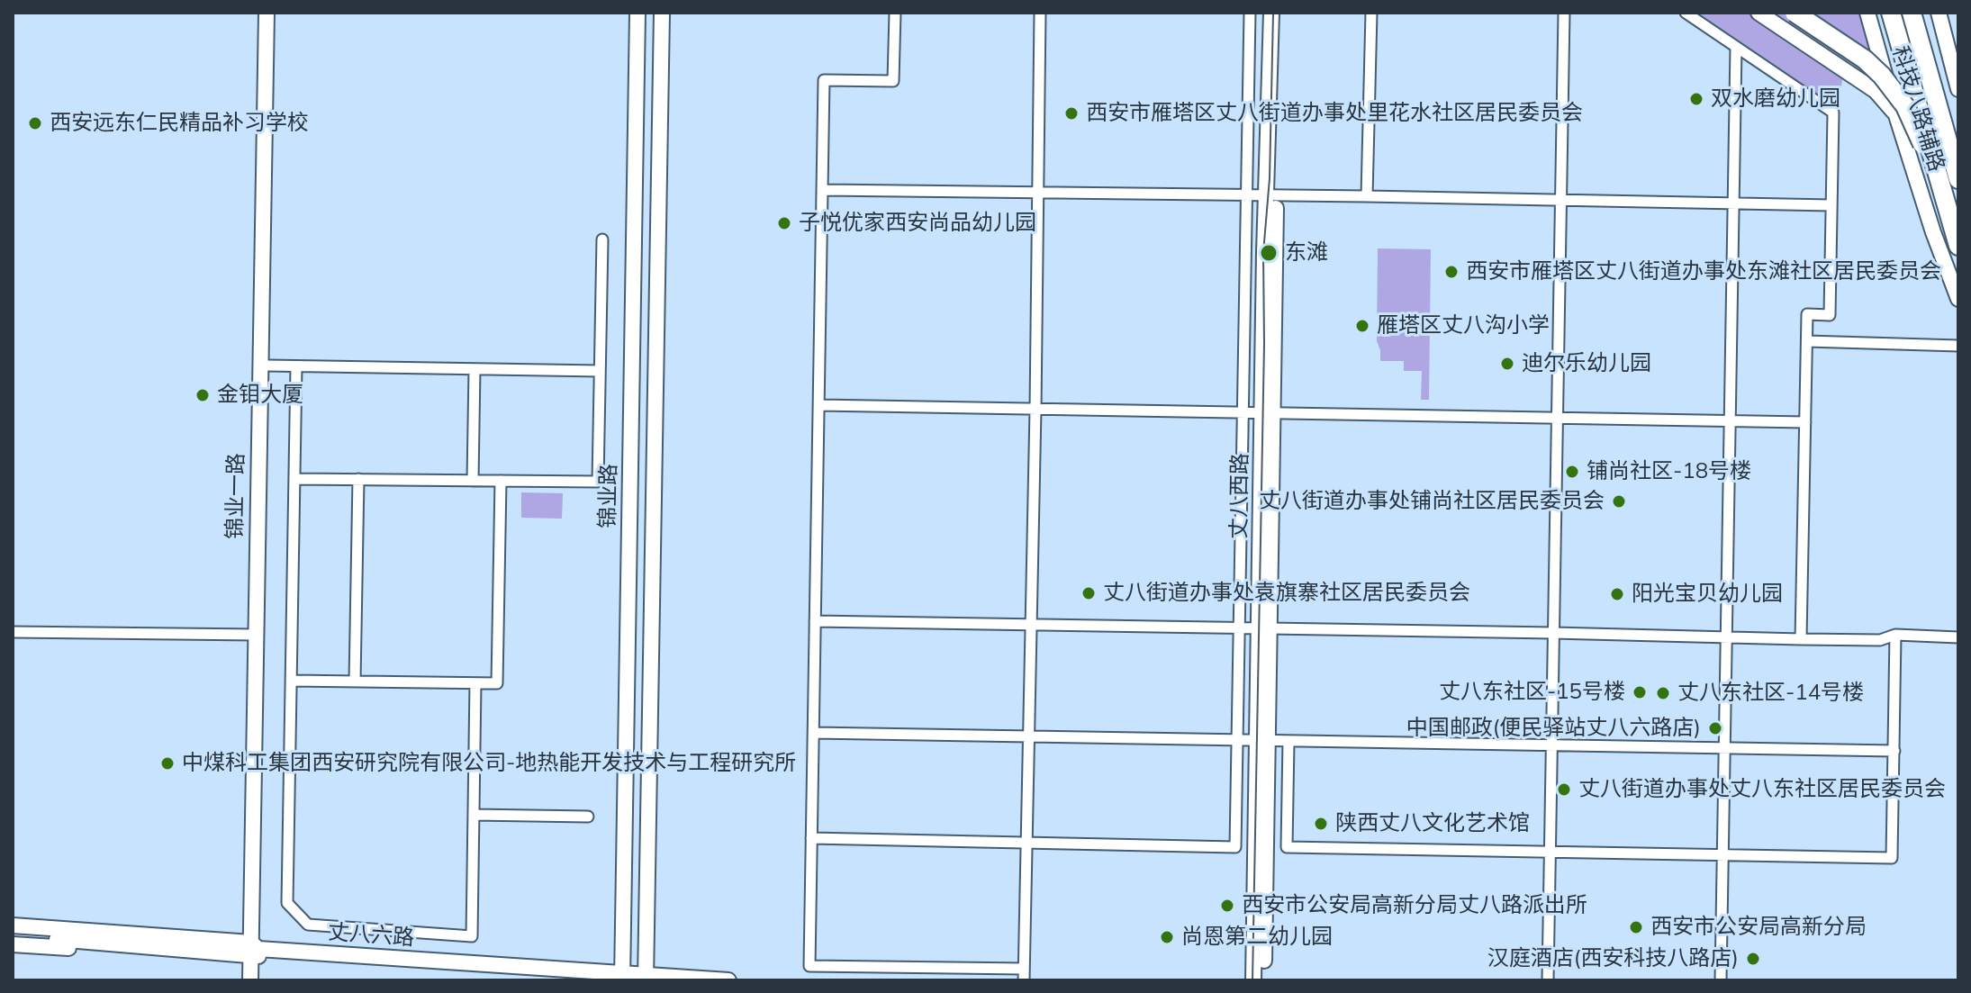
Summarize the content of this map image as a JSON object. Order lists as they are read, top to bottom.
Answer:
{
  "streets": {
    "main road": [
      "科技八路辅路",
      "锦业一路",
      "锦业路",
      "丈八西路",
      "丈八六路"
    ]
  },
  "crossings": [
    ["锦业一路", "丈八六路"],
    ["锦业路", "丈八六路"]
  ],
  "places": [
    "双水磨幼儿园",
    "西安市雁塔区丈八街道办事处里花水社区居民委员会",
    "西安远东仁民精品补习学校",
    "子悦优家西安尚品幼儿园",
    "东滩",
    "西安市雁塔区丈八街道办事处东滩社区居民委员会",
    "雁塔区丈八沟小学",
    "迪尔乐幼儿园",
    "金钼大厦",
    "铺尚社区-18号楼",
    "丈八街道办事处铺尚社区居民委员会",
    "丈八街道办事处袁旗寨社区居民委员会",
    "阳光宝贝幼儿园",
    "丈八东社区-15号楼",
    "丈八东社区-14号楼",
    "中国邮政(便民驿站丈八六路店)",
    "中煤科工集团西安研究院有限公司-地热能开发技术与工程研究所",
    "丈八街道办事处丈八东社区居民委员会",
    "陕西丈八文化艺术馆",
    "西安市公安局高新分局丈八路派出所",
    "西安市公安局高新分局",
    "尚恩第二幼儿园",
    "汉庭酒店(西安科技八路店)"
  ]
}
